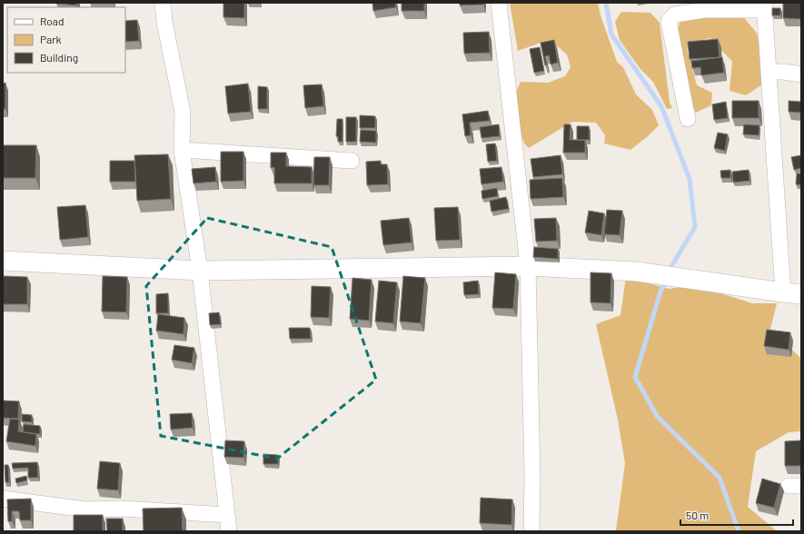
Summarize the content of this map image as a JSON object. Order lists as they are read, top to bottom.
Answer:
{
  "legend": ["Road", "Park", "Building"],
  "scale_bar": "50 m"
}
